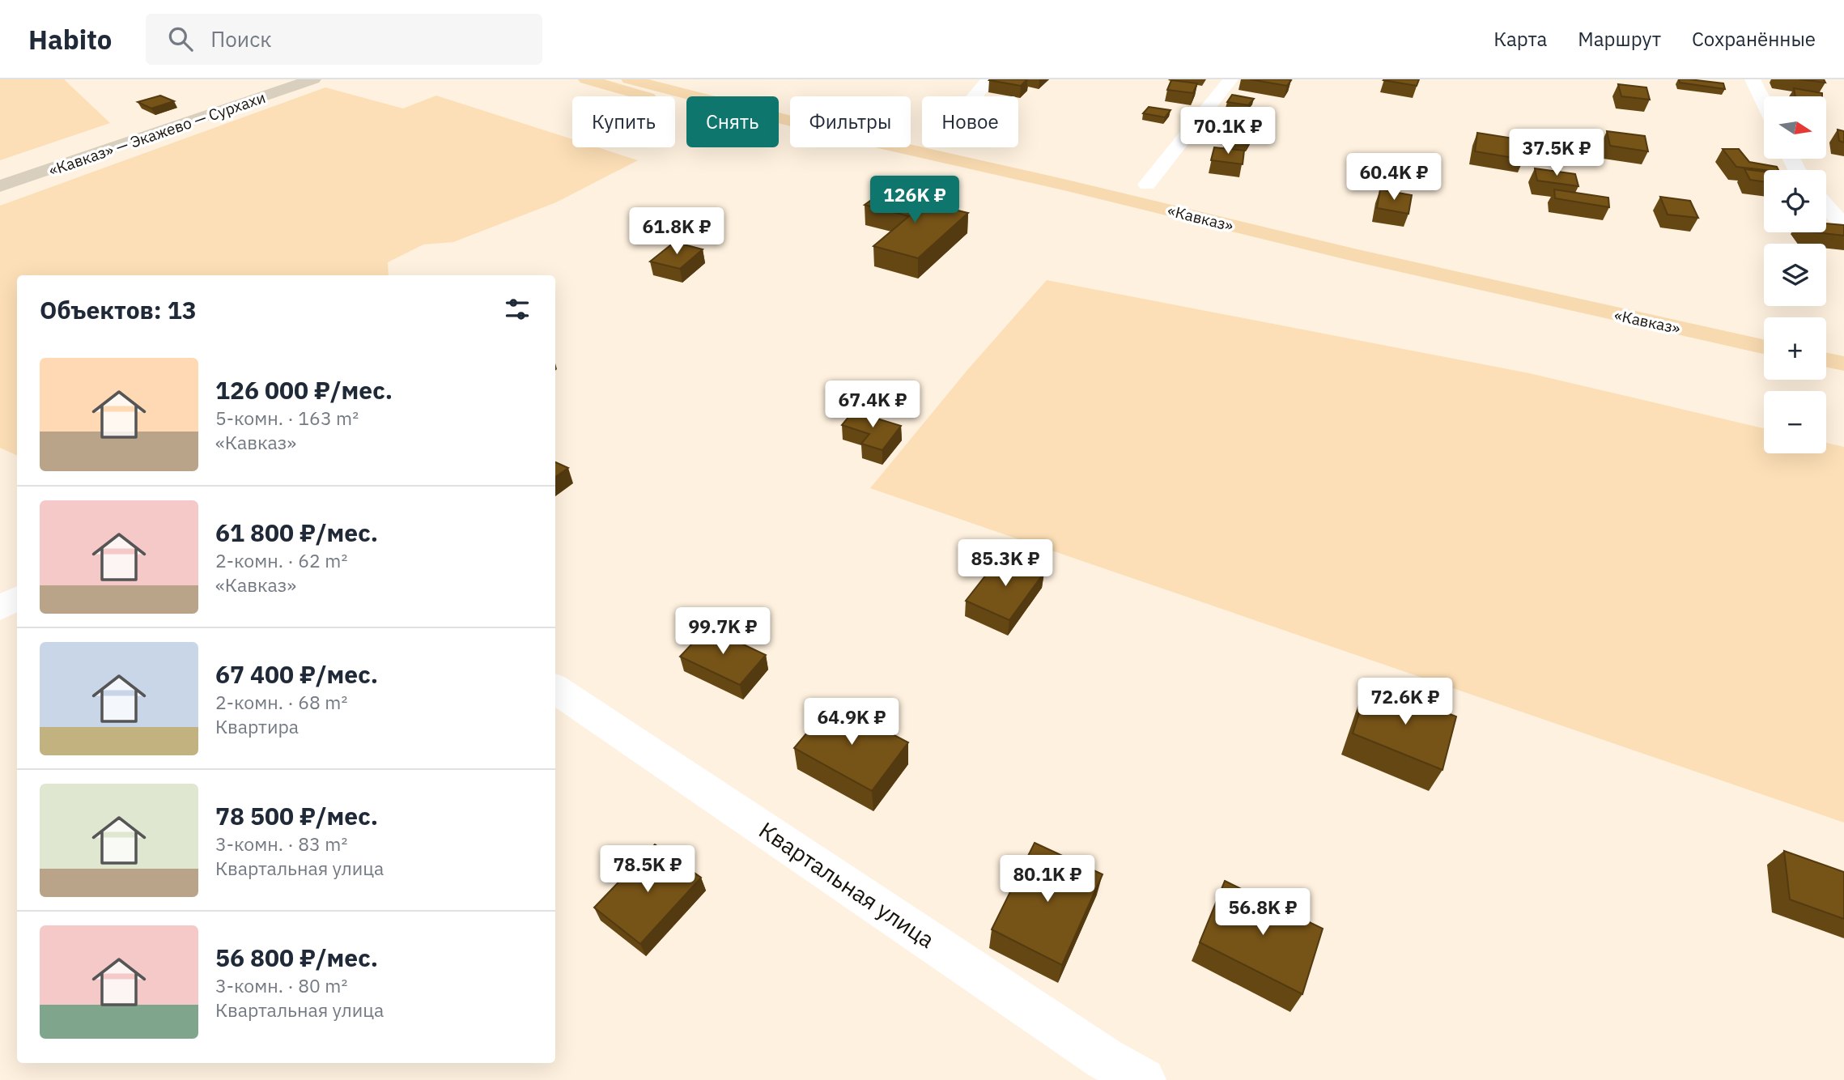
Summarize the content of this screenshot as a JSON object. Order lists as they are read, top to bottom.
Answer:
{
  "streets": {
    "highway": ["«Кавказ»"],
    "main road": ["«Кавказ» — Экажево — Сурхахи"],
    "street": ["Квартальная улица"]
  },
  "north": "right",
  "page": {
    "header": "Habito",
    "search": "Поиск",
    "nav": ["Карта", "Маршрут", "Сохранённые"],
    "map_buttons": ["+", "−"],
    "chip": [
      "Купить",
      "Снять",
      "Фильтры",
      "Новое"
    ],
    "price": [
      "70.1K ₽",
      "37.5K ₽",
      "60.4K ₽",
      "126K ₽",
      "61.8K ₽",
      "67.4K ₽",
      "85.3K ₽",
      "99.7K ₽",
      "72.6K ₽",
      "64.9K ₽",
      "78.5K ₽",
      "80.1K ₽",
      "56.8K ₽"
    ],
    "heading": "Объектов: 13",
    "list": [
      {
        "name": "126 000 ₽/мес.",
        "note": "5-комн. · 163 m² · «Кавказ»"
      },
      {
        "name": "61 800 ₽/мес.",
        "note": "2-комн. · 62 m² · «Кавказ»"
      },
      {
        "name": "67 400 ₽/мес.",
        "note": "2-комн. · 68 m² · Квартира"
      },
      {
        "name": "78 500 ₽/мес.",
        "note": "3-комн. · 83 m² · Квартальная улица"
      },
      {
        "name": "56 800 ₽/мес.",
        "note": "3-комн. · 80 m² · Квартальная улица"
      }
    ]
  }
}
